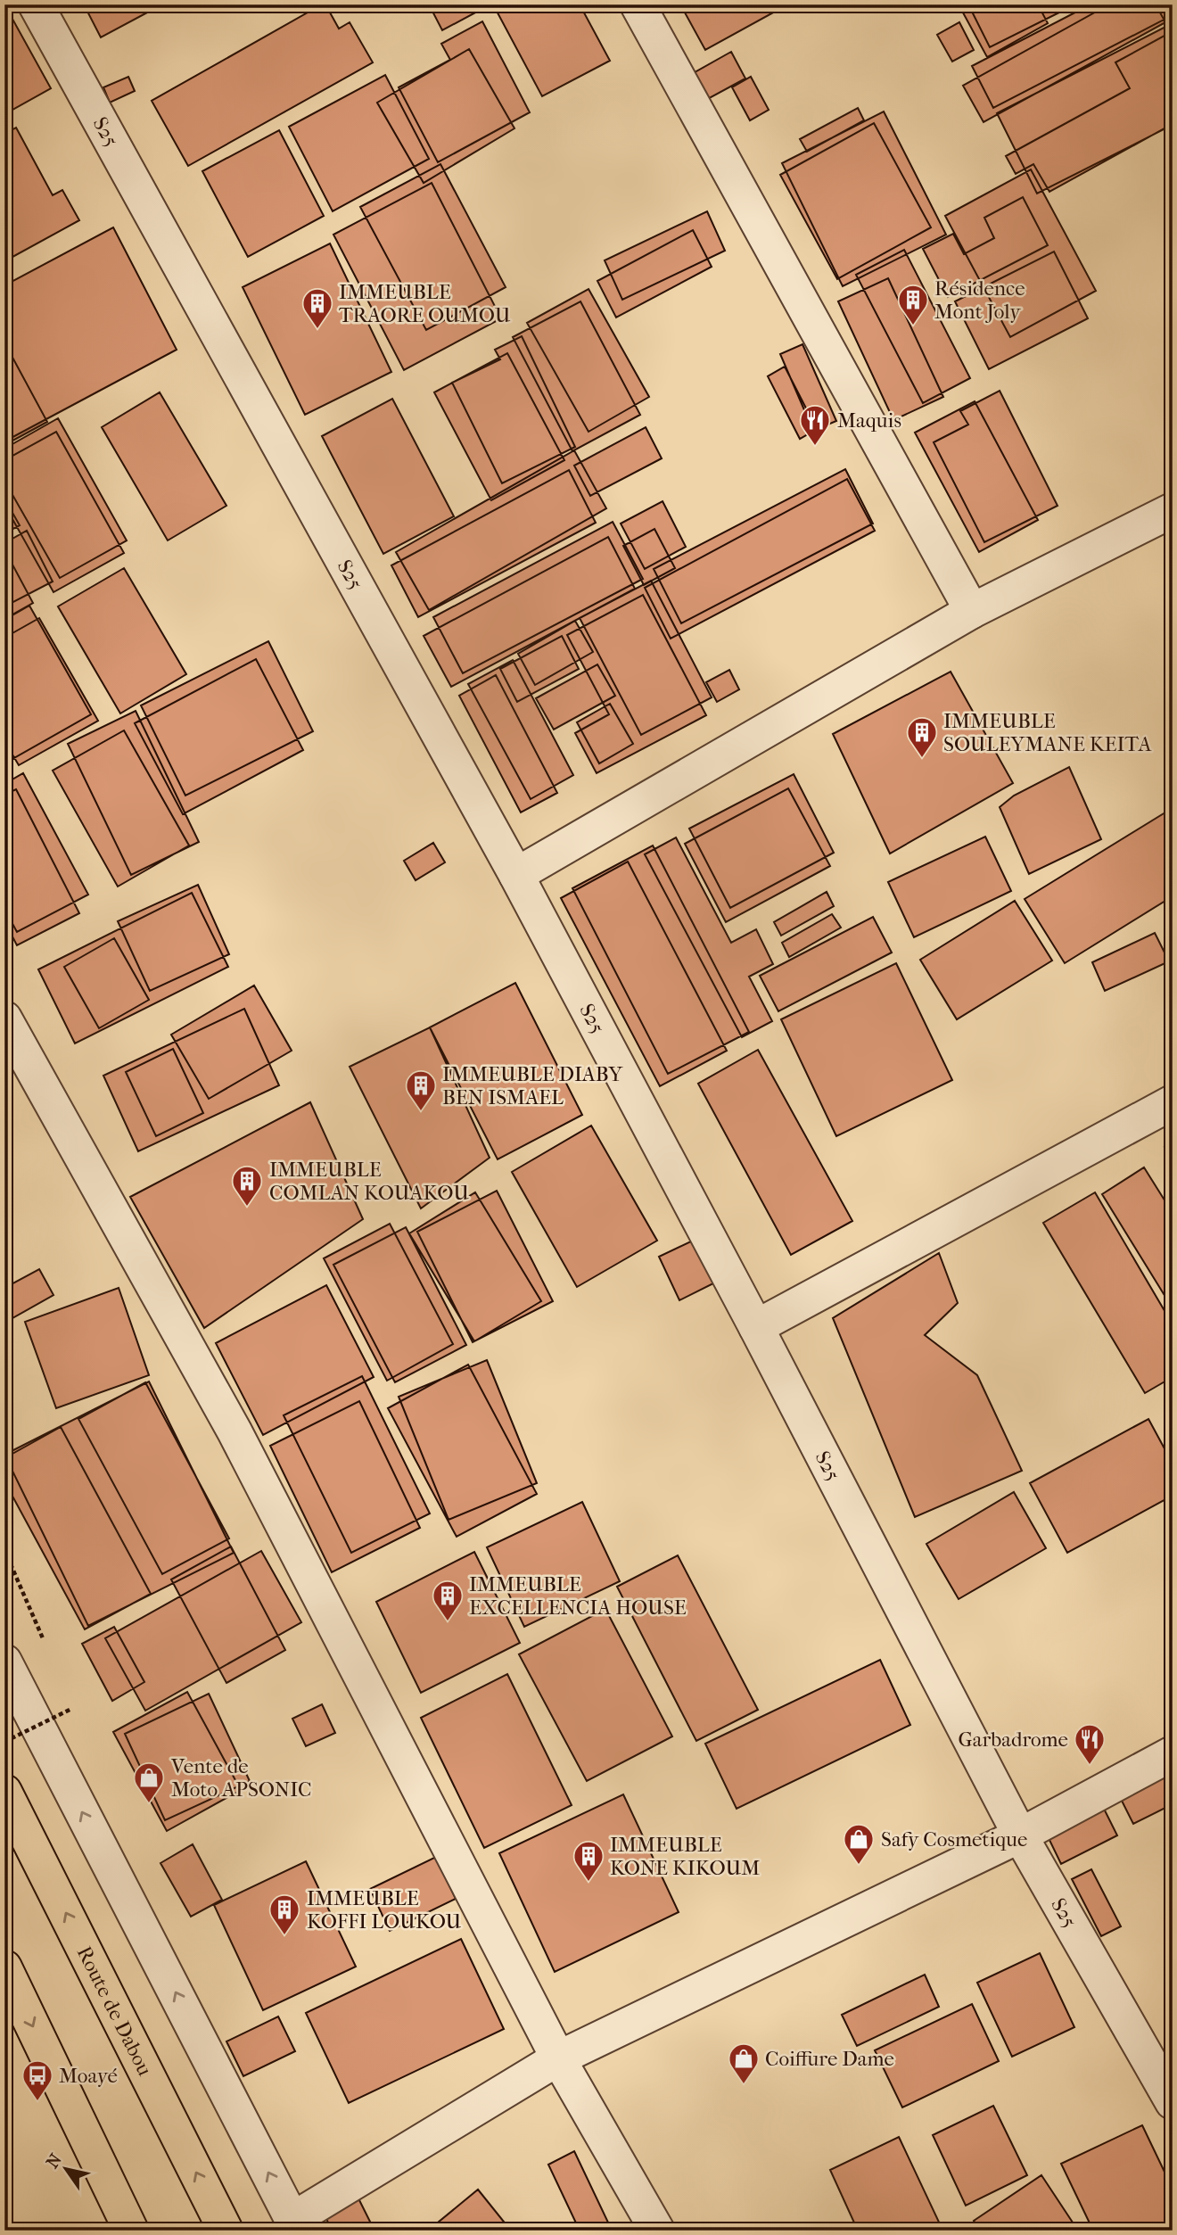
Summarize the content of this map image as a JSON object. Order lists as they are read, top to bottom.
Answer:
{
  "streets": {
    "main road": ["Route de Dabou"],
    "street": ["S25"]
  },
  "places": {
    "building": [
      "Résidence Mont Joly",
      "IMMEUBLE TRAORE OUMOU",
      "IMMEUBLE SOULEYMANE KEITA",
      "IMMEUBLE DIABY BEN ISMAEL",
      "IMMEUBLE COMLAN KOUAKOU",
      "IMMEUBLE EXCELLENCIA HOUSE",
      "IMMEUBLE KONE KIKOUM",
      "IMMEUBLE KOFFI LOUKOU"
    ],
    "restaurant": ["Maquis", "Garbadrome"],
    "shop": ["Vente de Moto APSONIC", "Safy Cosmetique", "Coiffure Dame"],
    "bus stop": ["Moayé"]
  },
  "north": "top left"
}
